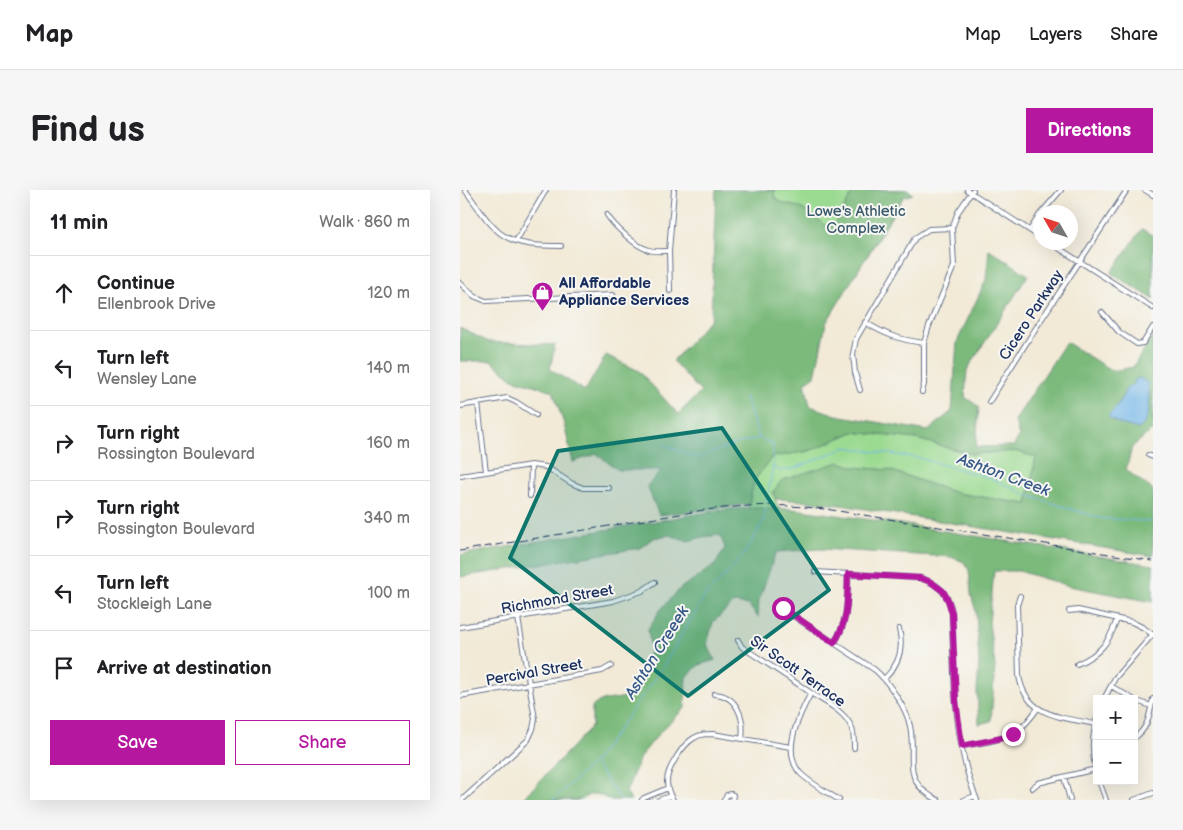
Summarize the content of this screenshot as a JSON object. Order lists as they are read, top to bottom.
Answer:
{
  "streets": {
    "street": [
      "Cicero Parkway",
      "Richmond Street",
      "Sir Scott Terrace",
      "Percival Street"
    ]
  },
  "water": ["Ashton Creek", "Ashton Creeek"],
  "parks": ["Lowe's Athletic Complex"],
  "places": {
    "shop": ["All Affordable Appliance Services"]
  },
  "north": "top left",
  "page": {
    "header": "Map",
    "nav": ["Map", "Layers", "Share"],
    "buttons": [
      "Directions",
      ["Save", "Share"]
    ],
    "title": "Find us",
    "heading": ["11 min", "Walk · 860 m"],
    "list": [
      ["Continue", "Ellenbrook Drive", "120 m"],
      ["Turn left", "Wensley Lane", "140 m"],
      ["Turn right", "Rossington Boulevard", "160 m"],
      ["Turn right", "Rossington Boulevard", "340 m"],
      ["Turn left", "Stockleigh Lane", "100 m"],
      "Arrive at destination"
    ],
    "map_buttons": ["+", "−"]
  }
}
